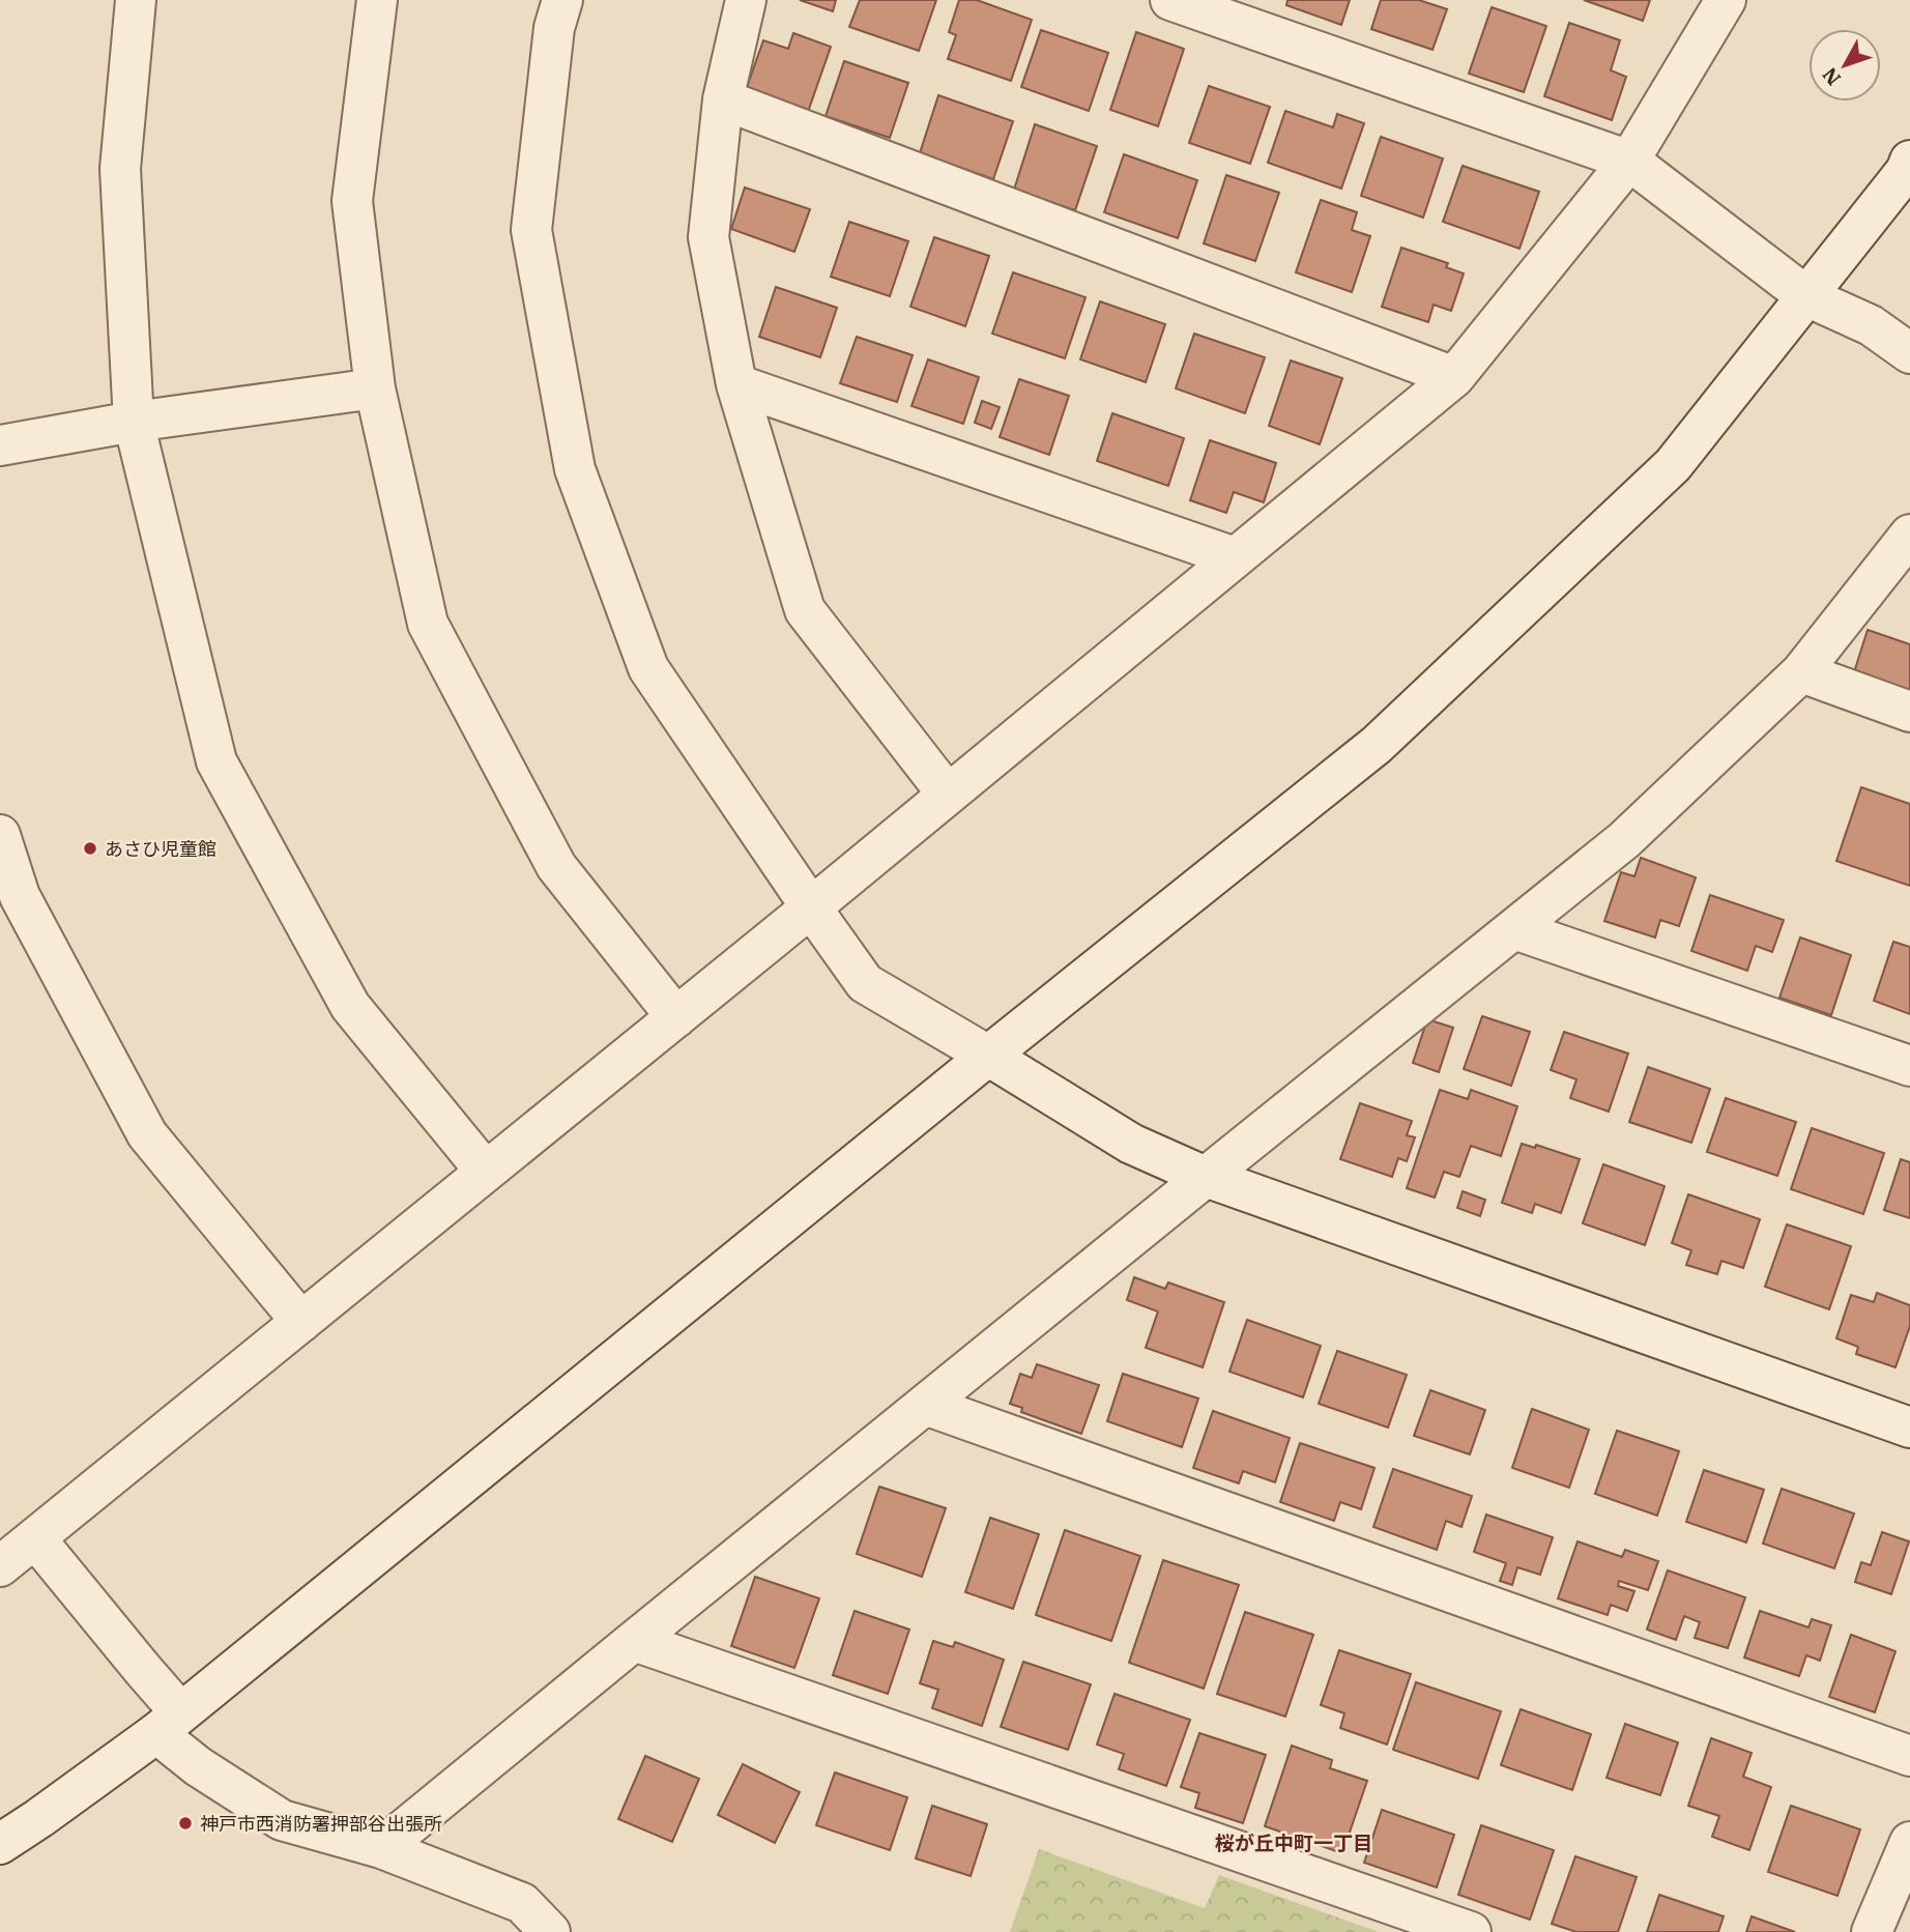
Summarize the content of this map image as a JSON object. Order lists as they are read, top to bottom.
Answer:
{
  "districts": ["桜が丘中町一丁目"],
  "places": ["あさひ児童館", "神戸市西消防署押部谷出張所"],
  "north": "bottom left"
}
